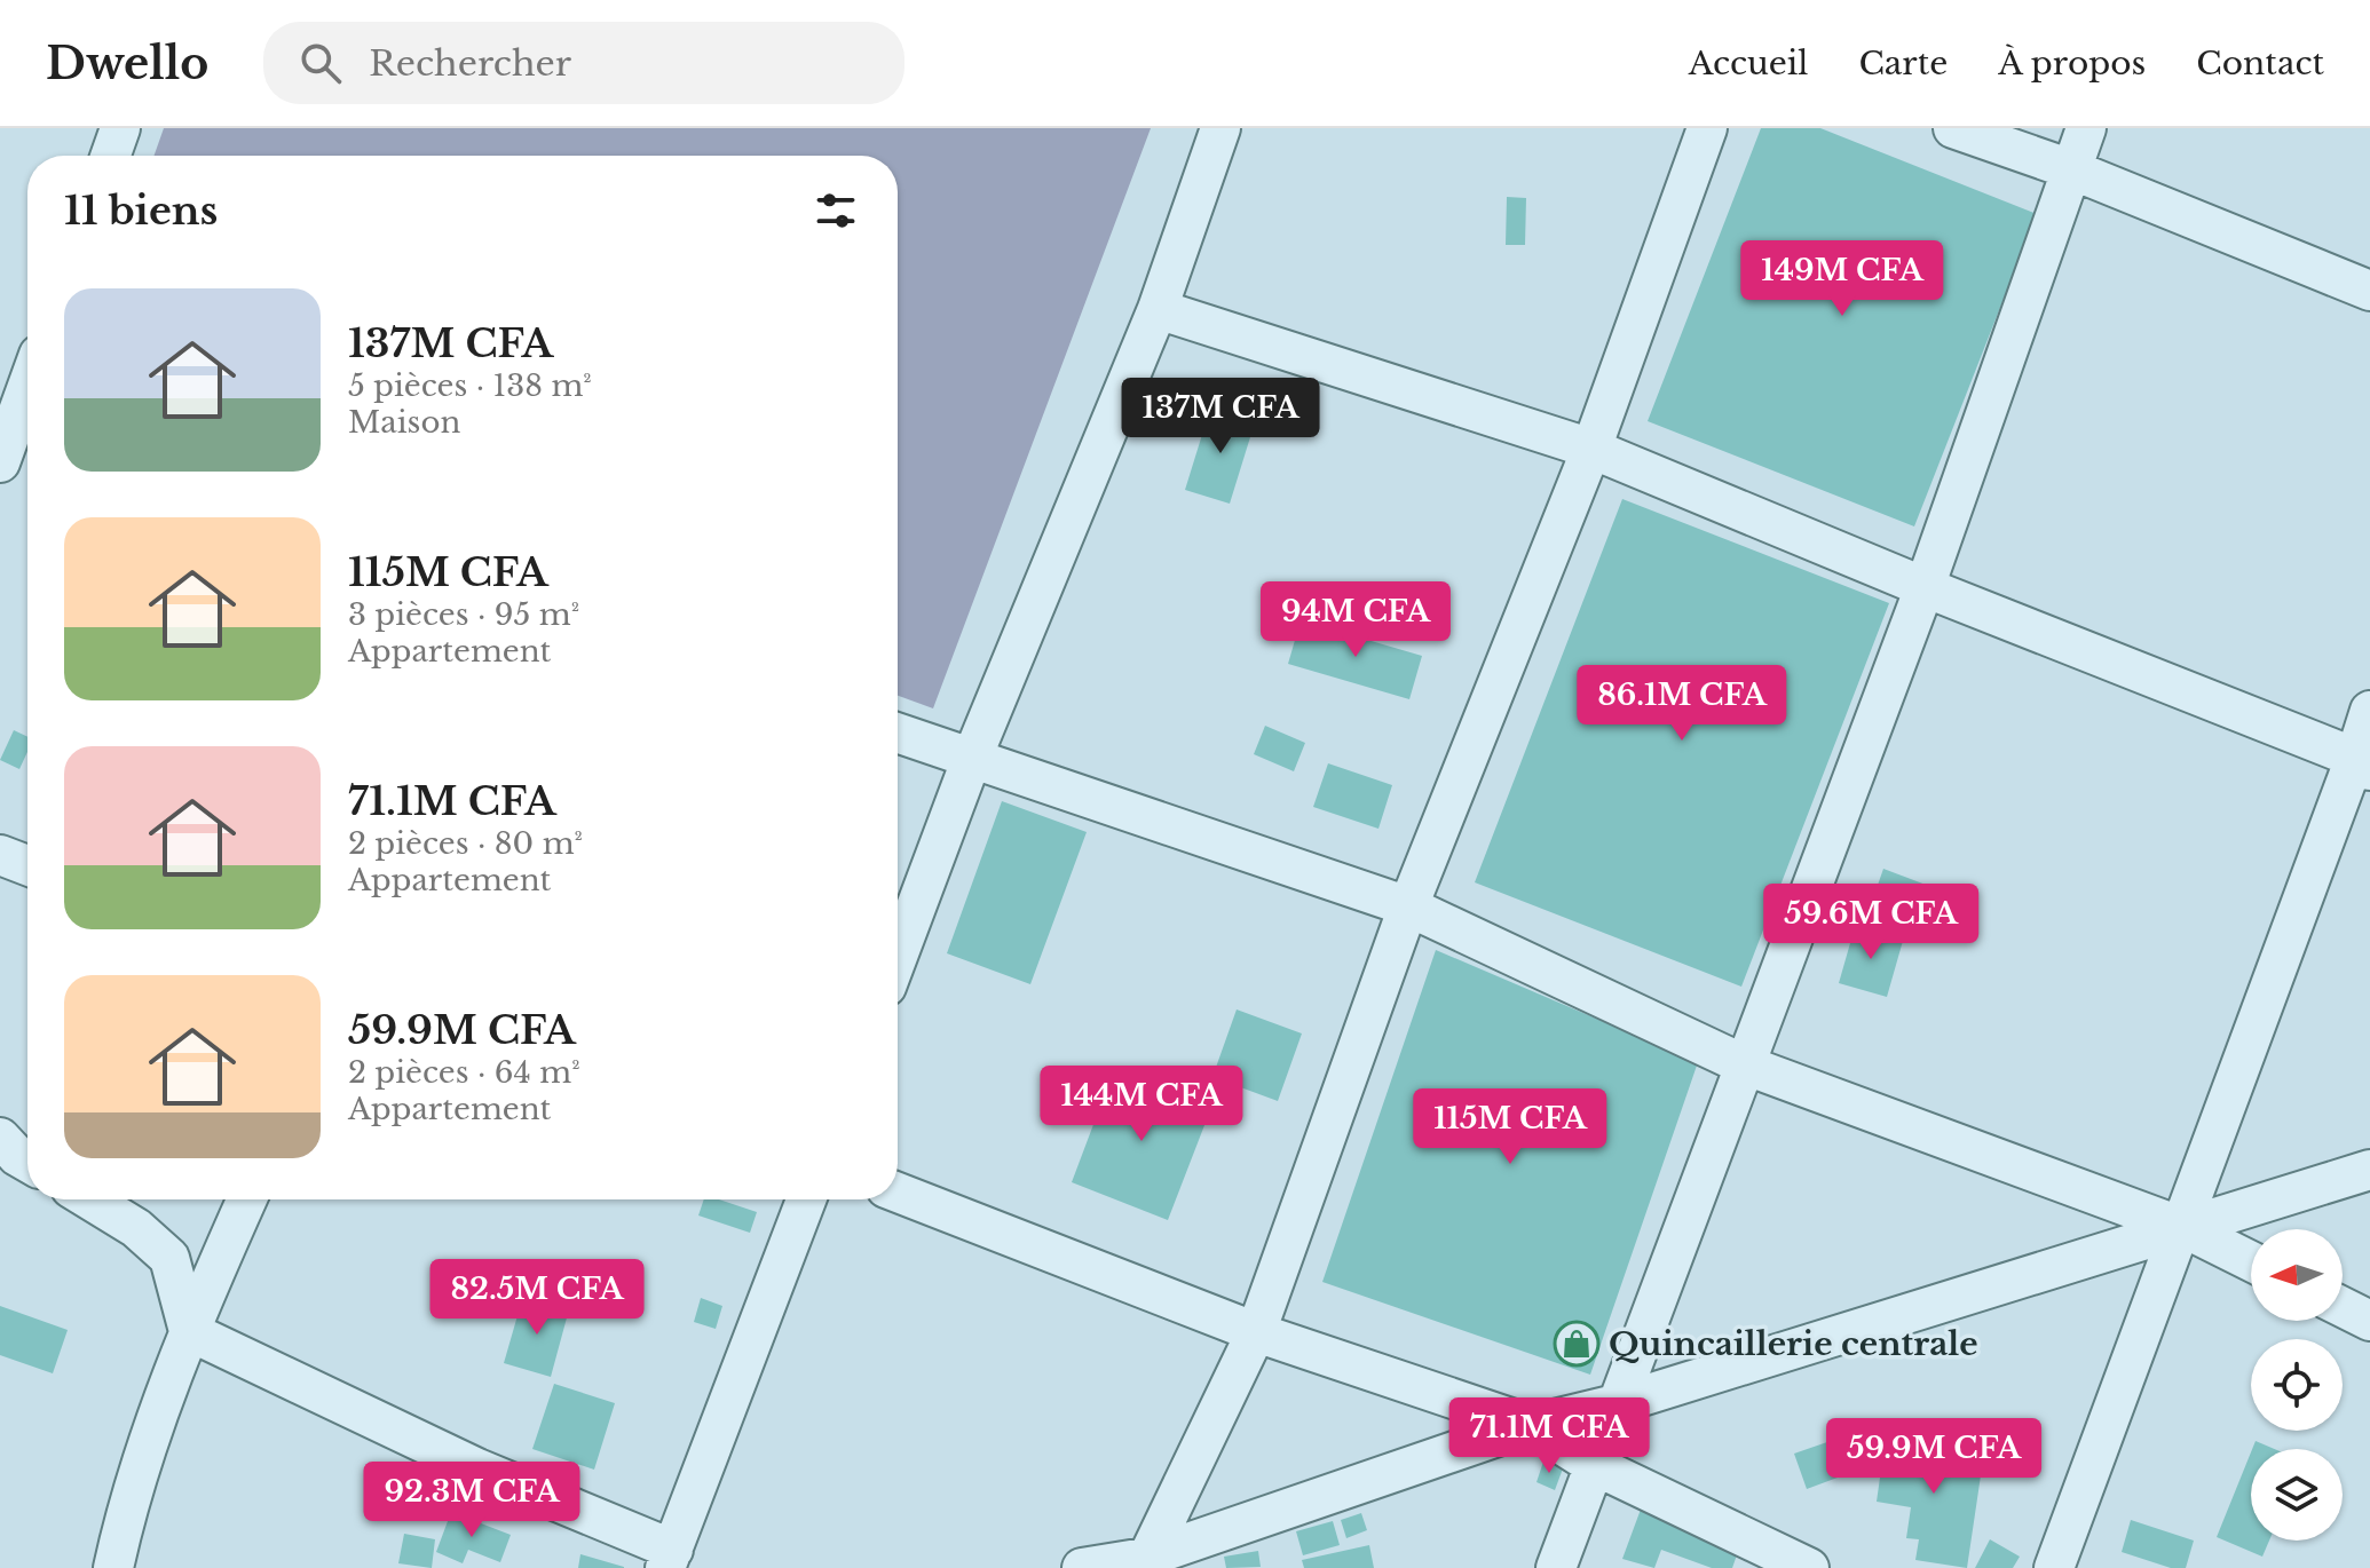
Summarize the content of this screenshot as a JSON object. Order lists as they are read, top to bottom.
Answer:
{
  "places": {
    "shop": ["Quincaillerie centrale"]
  },
  "north": "left",
  "page": {
    "header": "Dwello",
    "search": "Rechercher",
    "nav": [
      "Accueil",
      "Carte",
      "À propos",
      "Contact"
    ],
    "heading": "11 biens",
    "price": [
      "149M CFA",
      "137M CFA",
      "94M CFA",
      "86.1M CFA",
      "59.6M CFA",
      "144M CFA",
      "115M CFA",
      "82.5M CFA",
      "71.1M CFA",
      "59.9M CFA",
      "92.3M CFA"
    ],
    "list": [
      {
        "name": "137M CFA",
        "note": "5 pièces · 138 m² · Maison"
      },
      {
        "name": "115M CFA",
        "note": "3 pièces · 95 m² · Appartement"
      },
      {
        "name": "71.1M CFA",
        "note": "2 pièces · 80 m² · Appartement"
      },
      {
        "name": "59.9M CFA",
        "note": "2 pièces · 64 m² · Appartement"
      }
    ]
  }
}
